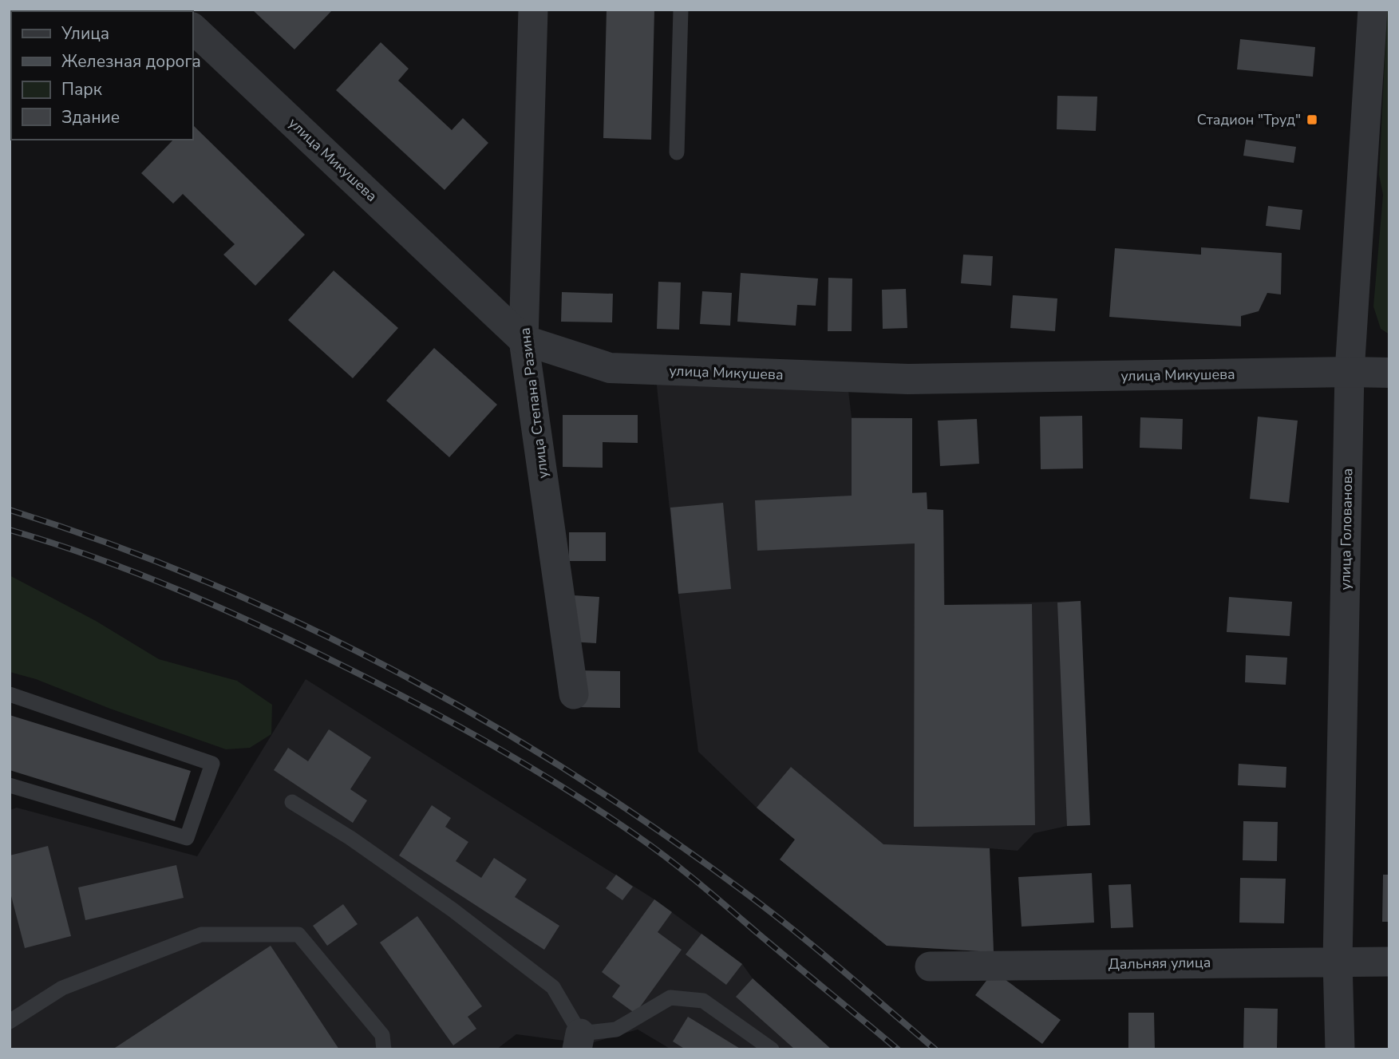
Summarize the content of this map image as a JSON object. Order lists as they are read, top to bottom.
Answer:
{
  "streets": {
    "street": [
      "улица Микушева",
      "улица Степана Разина",
      "улица Голованова",
      "Дальняя улица"
    ]
  },
  "crossings": [
    ["улица Микушева", "улица Степана Разина"],
    ["улица Микушева", "улица Голованова"],
    ["улица Голованова", "Дальняя улица"]
  ],
  "places": {
    "transit": ["Стадион \"Труд\""]
  },
  "legend": [
    "Улица",
    "Железная дорога",
    "Парк",
    "Здание"
  ]
}
